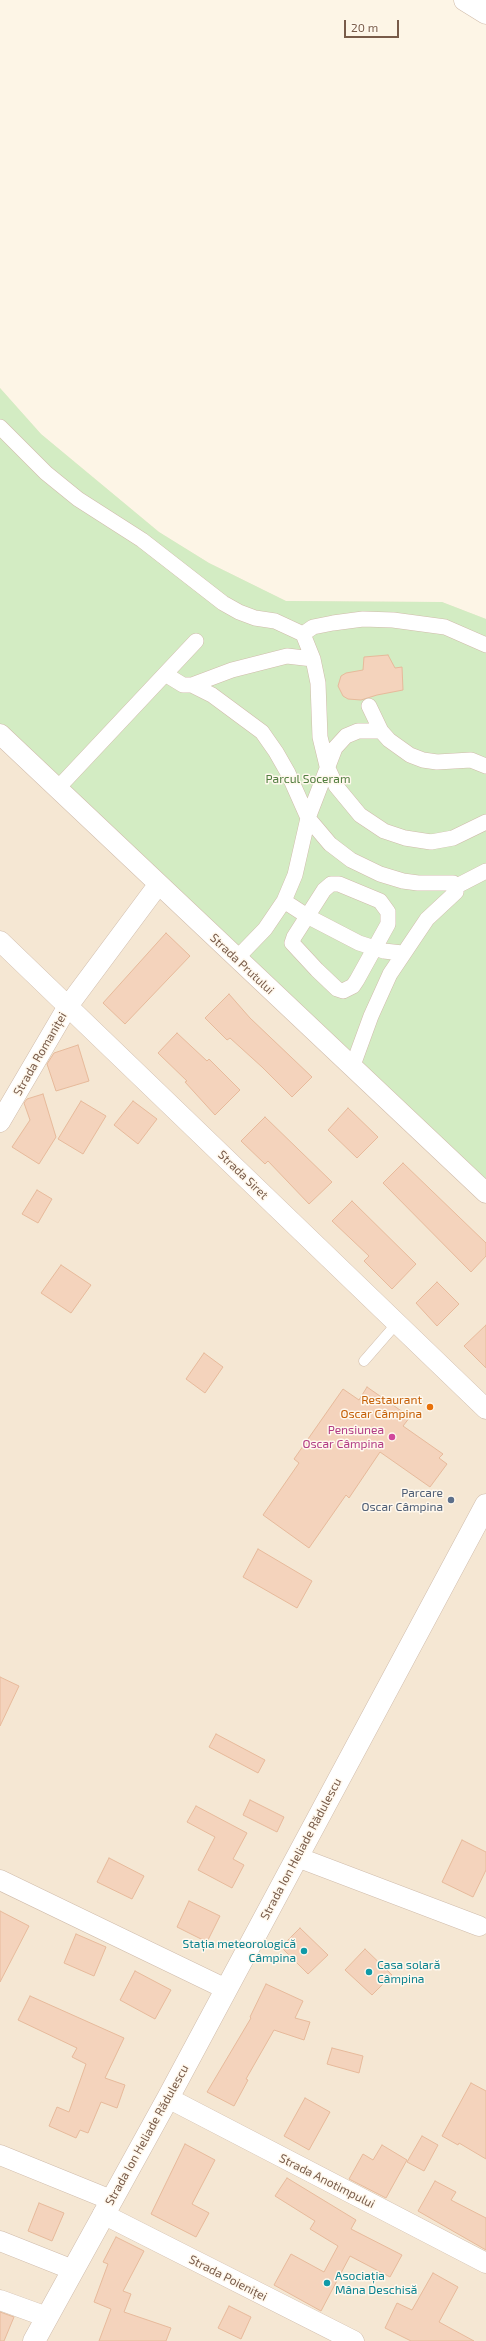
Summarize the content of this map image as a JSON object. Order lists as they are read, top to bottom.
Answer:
{
  "streets": {
    "street": [
      "Strada Prutului",
      "Strada Romaniței",
      "Strada Siret",
      "Strada Ion Heliade Rădulescu",
      "Strada Anotimpului",
      "Strada Poieniței"
    ]
  },
  "crossings": [
    ["Strada Prutului", "Strada Romaniței"],
    ["Strada Romaniței", "Strada Siret"],
    ["Strada Ion Heliade Rădulescu", "Strada Anotimpului"],
    ["Strada Ion Heliade Rădulescu", "Strada Poieniței"]
  ],
  "parks": ["Parcul Soceram"],
  "places": [
    "Restaurant Oscar Câmpina",
    "Pensiunea Oscar Câmpina",
    "Parcare Oscar Câmpina",
    "Stația meteorologică Câmpina",
    "Casa solară Câmpina",
    "Asociația Mâna Deschisă"
  ],
  "scale_bar": "20 m"
}
